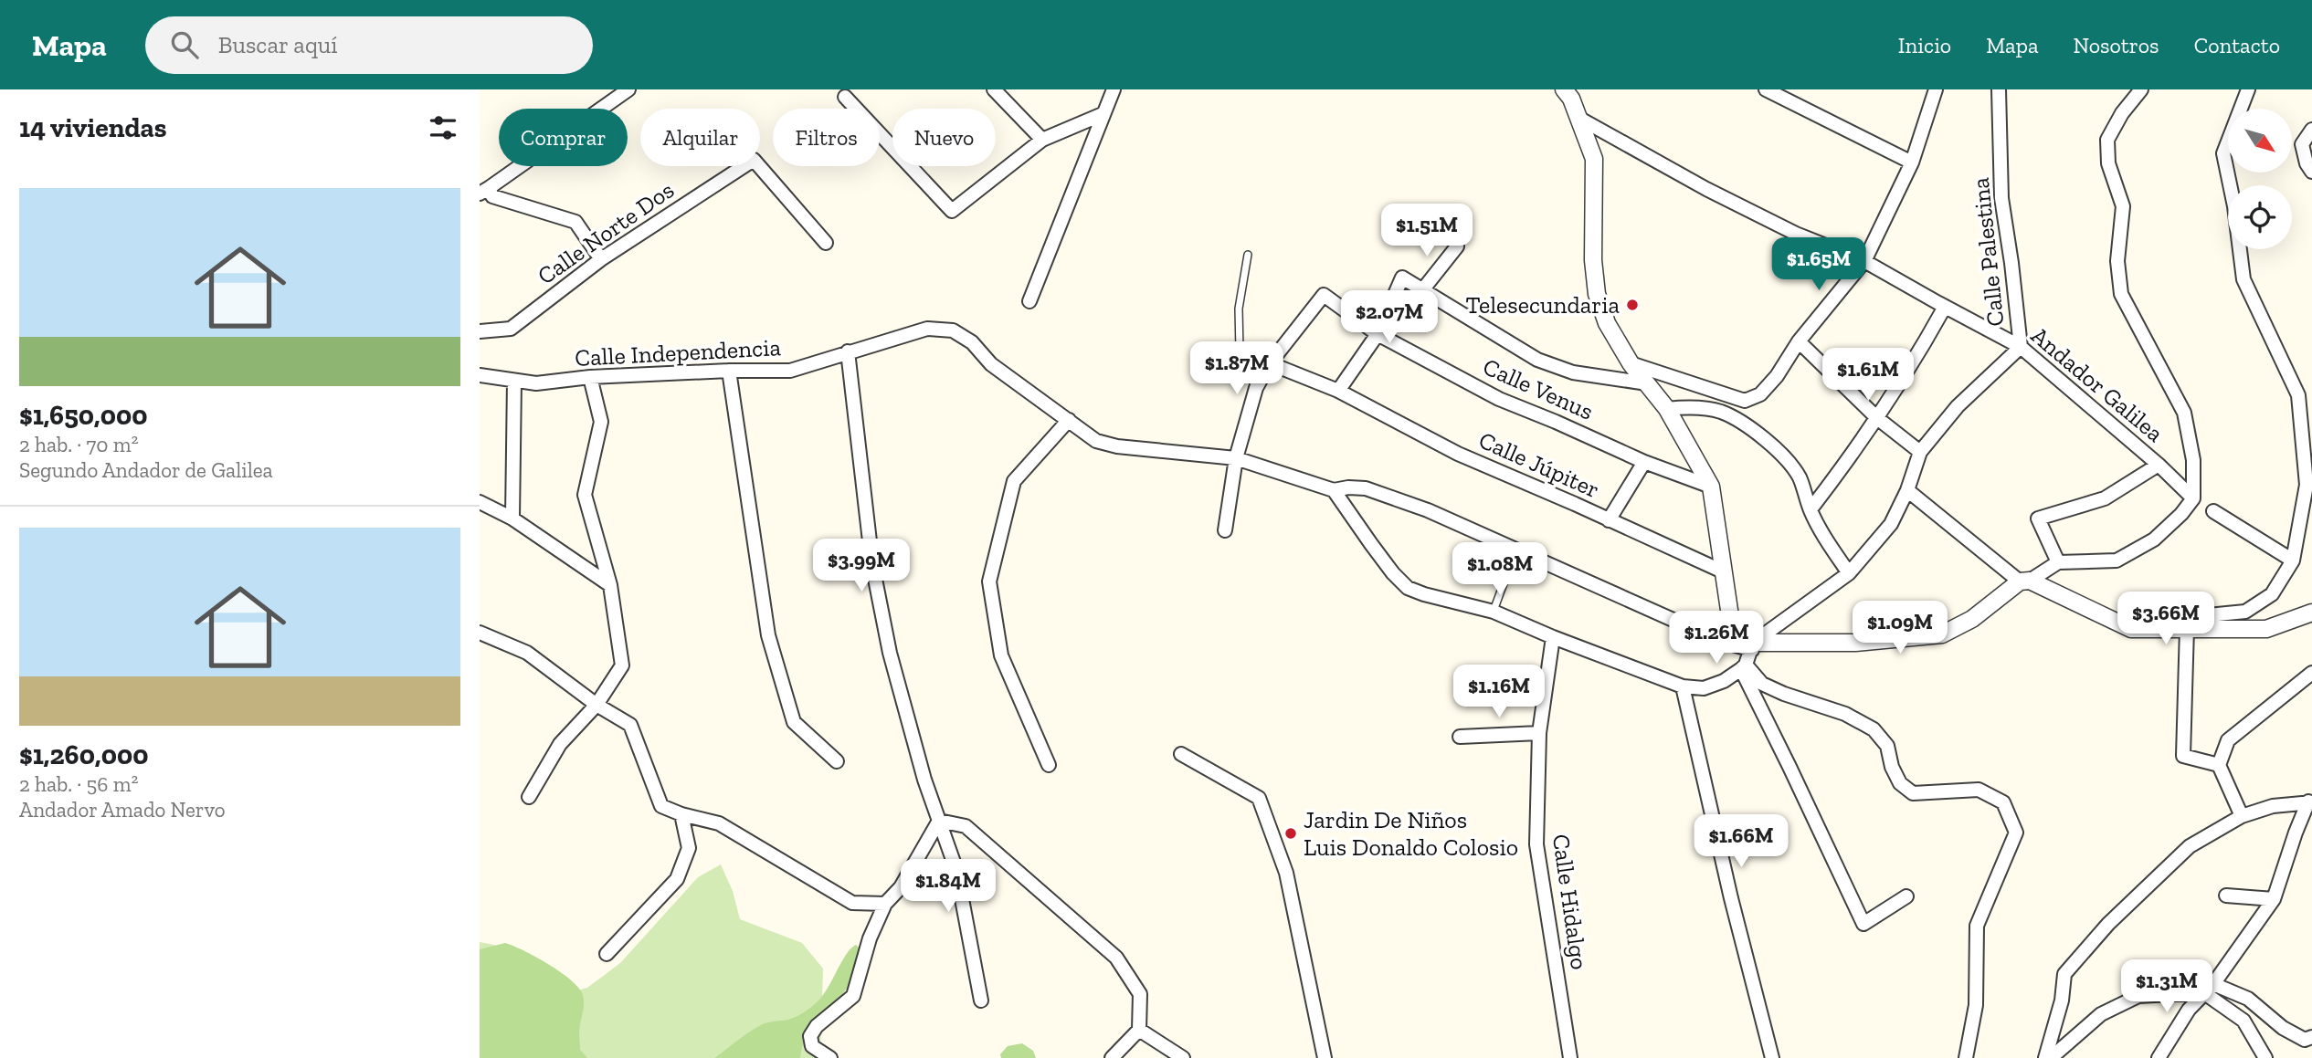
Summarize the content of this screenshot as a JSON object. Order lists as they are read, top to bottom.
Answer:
{
  "streets": {
    "street": [
      "Calle Norte Dos",
      "Calle Palestina",
      "Calle Independencia",
      "Andador Galilea",
      "Calle Venus",
      "Calle Júpiter",
      "Calle Hidalgo"
    ]
  },
  "crossings": [
    ["Calle Palestina", "Andador Galilea"],
    ["Calle Venus", "Calle Júpiter"]
  ],
  "places": ["Telesecundaria", "Jardin De Niños Luis Donaldo Colosio"],
  "north": "bottom right",
  "page": {
    "header": "Mapa",
    "search": "Buscar aquí",
    "nav": [
      "Inicio",
      "Mapa",
      "Nosotros",
      "Contacto"
    ],
    "heading": "14 viviendas",
    "chip": [
      "Comprar",
      "Alquilar",
      "Filtros",
      "Nuevo"
    ],
    "list": [
      {
        "name": "$1,650,000",
        "note": "2 hab. · 70 m² · Segundo Andador de Galilea"
      },
      {
        "name": "$1,260,000",
        "note": "2 hab. · 56 m² · Andador Amado Nervo"
      }
    ],
    "price": [
      "$1.51M",
      "$1.65M",
      "$2.07M",
      "$1.87M",
      "$1.61M",
      "$3.99M",
      "$1.08M",
      "$3.66M",
      "$1.09M",
      "$1.26M",
      "$1.16M",
      "$1.66M",
      "$1.84M",
      "$1.31M"
    ]
  }
}
